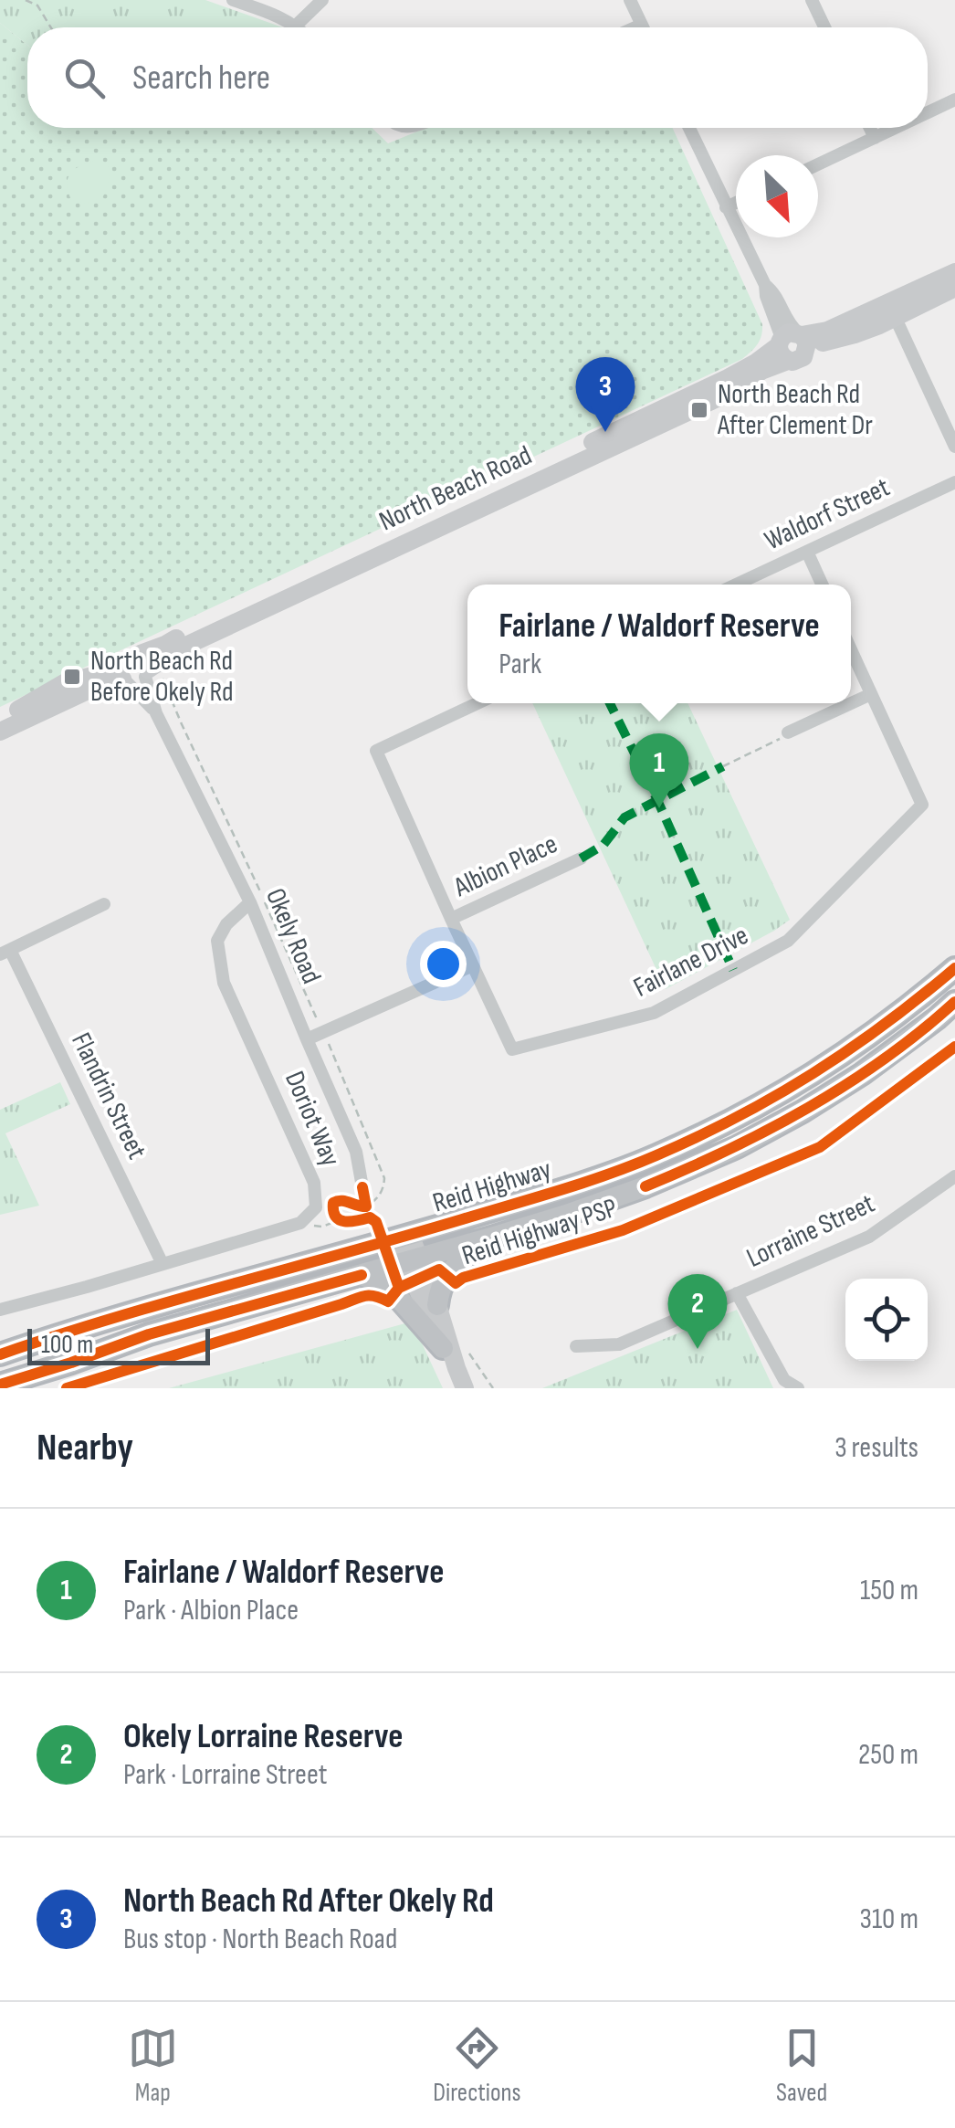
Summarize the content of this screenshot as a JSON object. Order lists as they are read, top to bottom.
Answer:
{
  "streets": {
    "highway": ["Reid Highway"],
    "main road": ["North Beach Road"],
    "street": [
      "Waldorf Street",
      "Albion Place",
      "Okely Road",
      "Fairlane Drive",
      "Flandrin Street",
      "Doriot Way",
      "Lorraine Street"
    ],
    "cycle path": ["Reid Highway PSP"]
  },
  "crossings": [
    ["North Beach Road", "Okely Road"],
    ["Albion Place", "Fairlane Drive"],
    ["Okely Road", "Doriot Way"]
  ],
  "places": {
    "transit": ["North Beach Rd After Clement Dr", "North Beach Rd Before Okely Rd"]
  },
  "scale_bar": "100 m",
  "north": "bottom right",
  "page": {
    "search": "Search here",
    "pins": ["3", "1", "2"],
    "popup": ["Fairlane / Waldorf Reserve", "Park"],
    "scale": "100 m",
    "heading": ["Nearby", "3 results"],
    "list": [
      {
        "mark": "1",
        "name": "Fairlane / Waldorf Reserve",
        "note": "Park · Albion Place",
        "value": "150 m"
      },
      {
        "mark": "2",
        "name": "Okely Lorraine Reserve",
        "note": "Park · Lorraine Street",
        "value": "250 m"
      },
      {
        "mark": "3",
        "name": "North Beach Rd After Okely Rd",
        "note": "Bus stop · North Beach Road",
        "value": "310 m"
      }
    ],
    "nav": ["Map", "Directions", "Saved"]
  }
}
